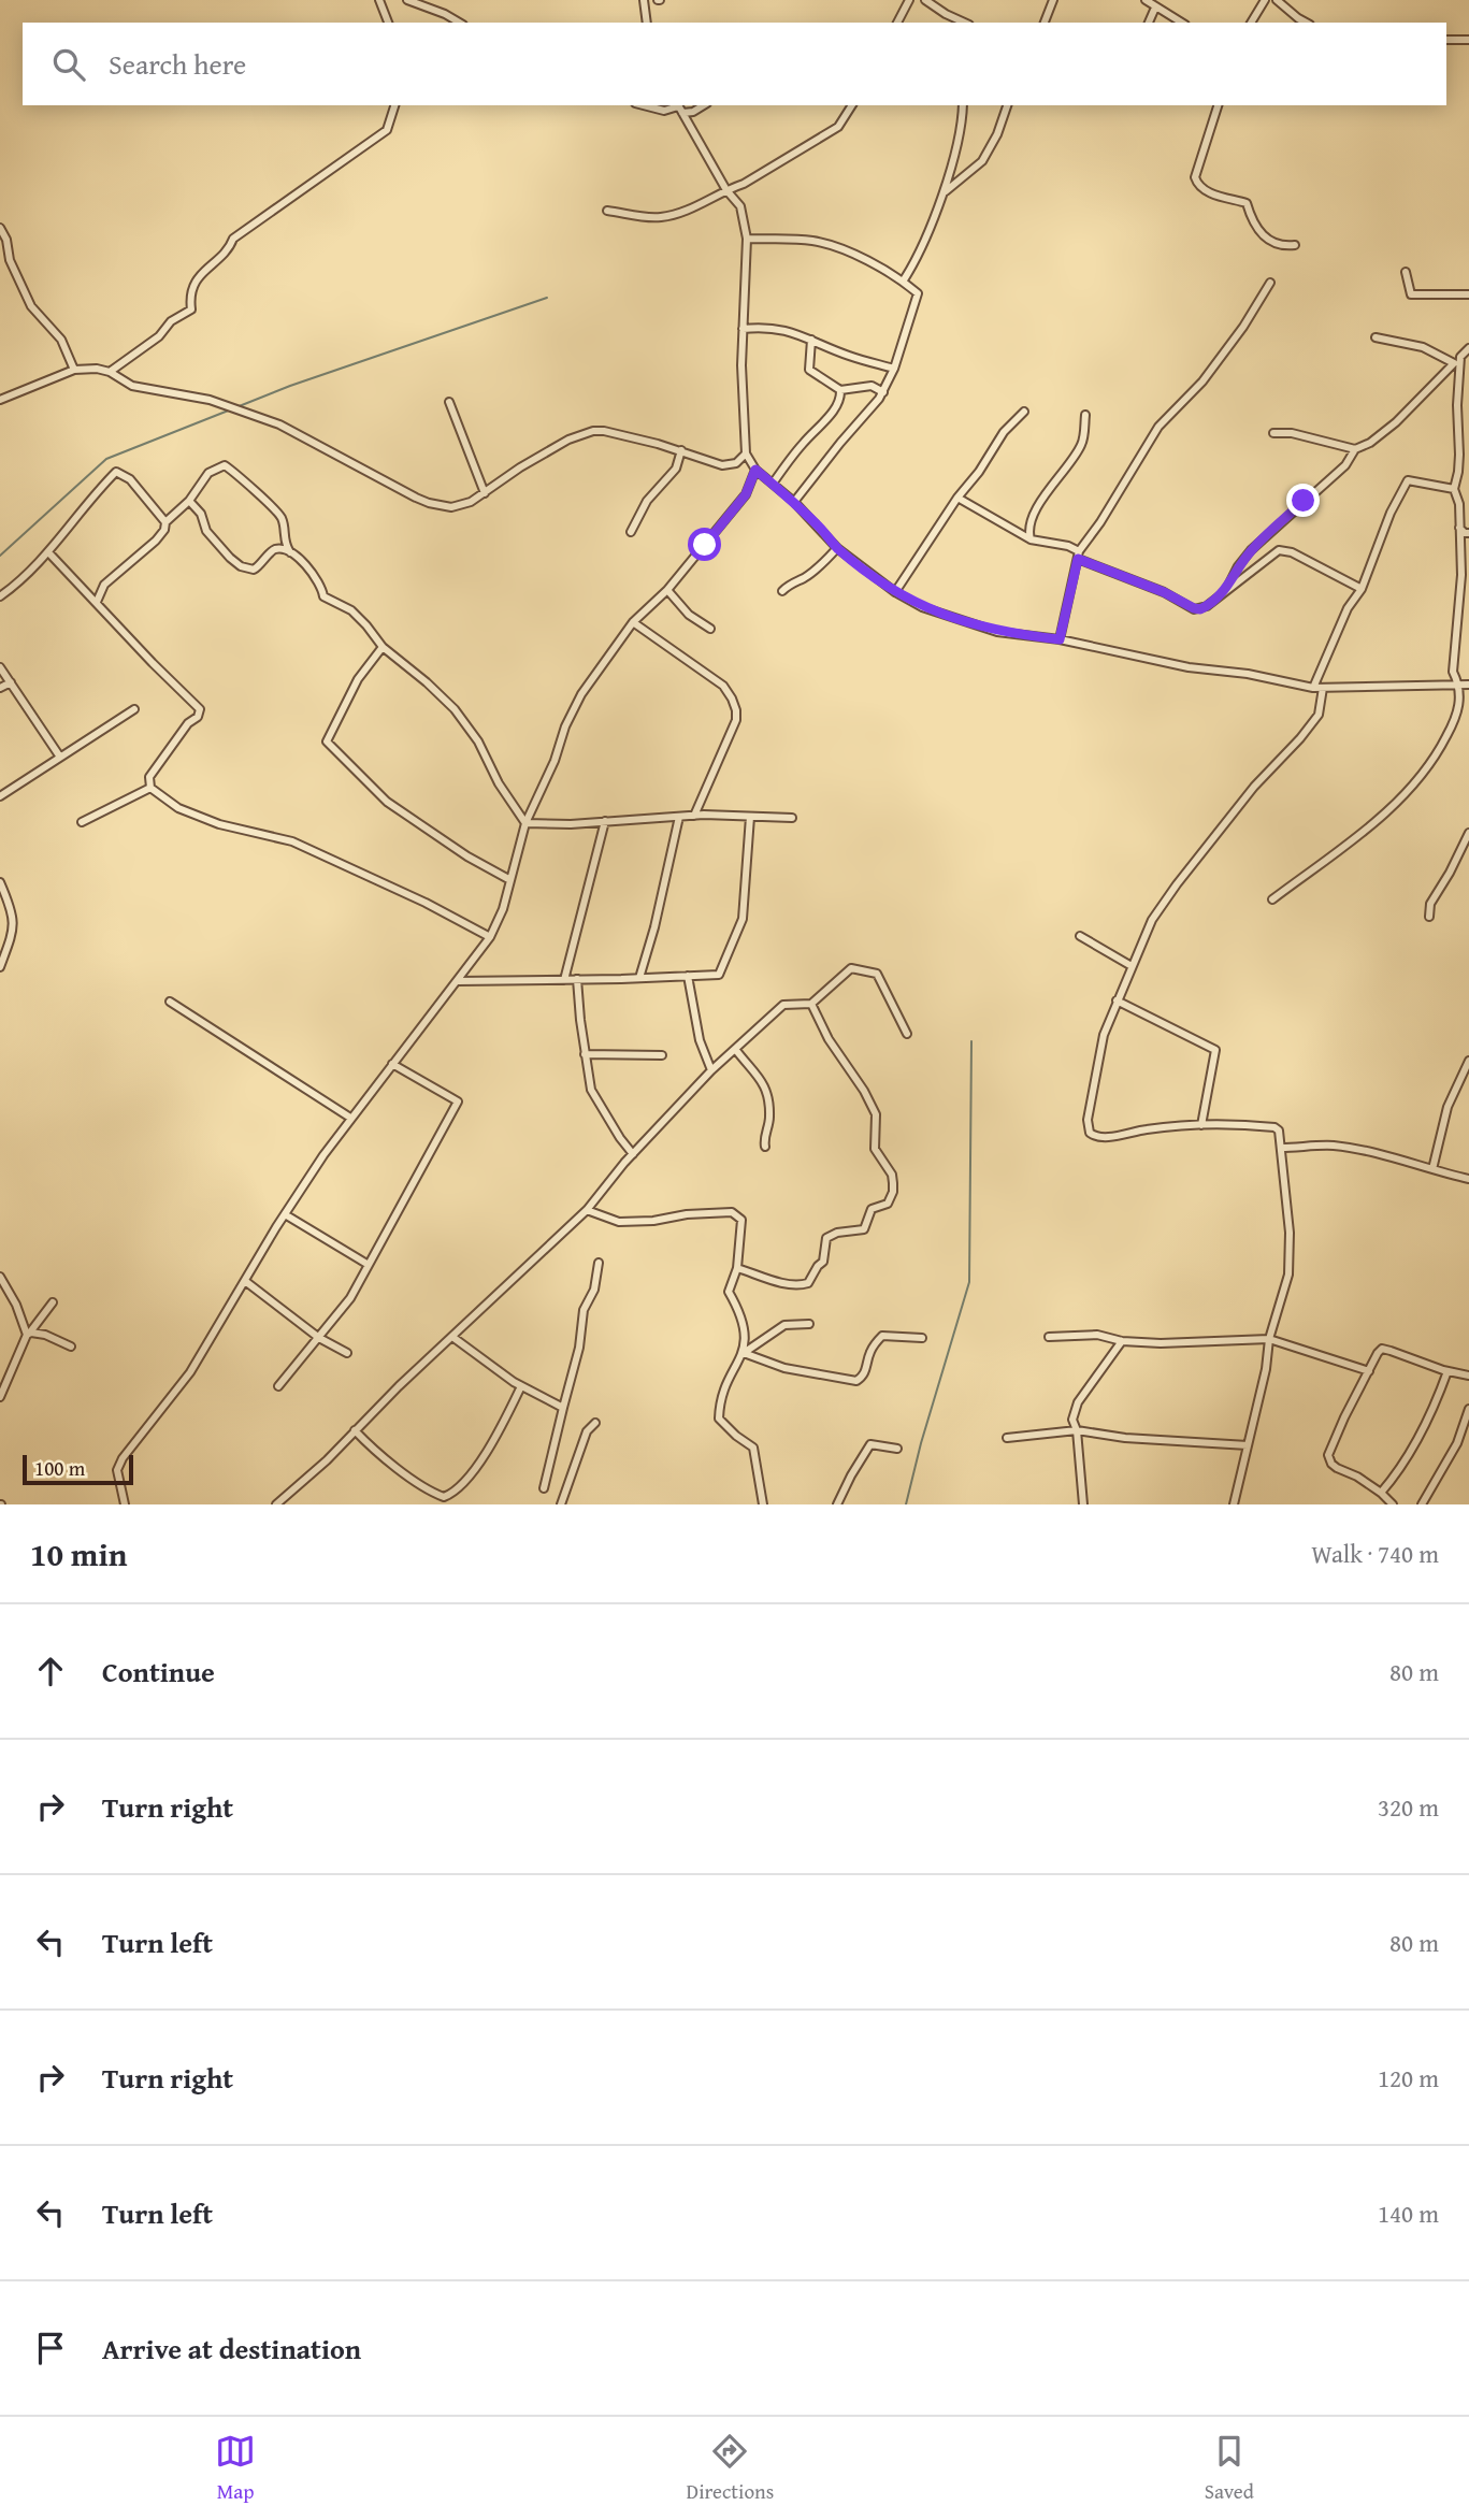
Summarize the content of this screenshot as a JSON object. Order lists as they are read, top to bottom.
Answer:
{
  "scale_bar": "100 m",
  "page": {
    "search": "Search here",
    "scale": "100 m",
    "heading": ["10 min", "Walk · 740 m"],
    "list": [
      ["Continue", "80 m"],
      ["Turn right", "320 m"],
      ["Turn left", "80 m"],
      ["Turn right", "120 m"],
      ["Turn left", "140 m"],
      "Arrive at destination"
    ],
    "nav": ["Map", "Directions", "Saved"]
  }
}
